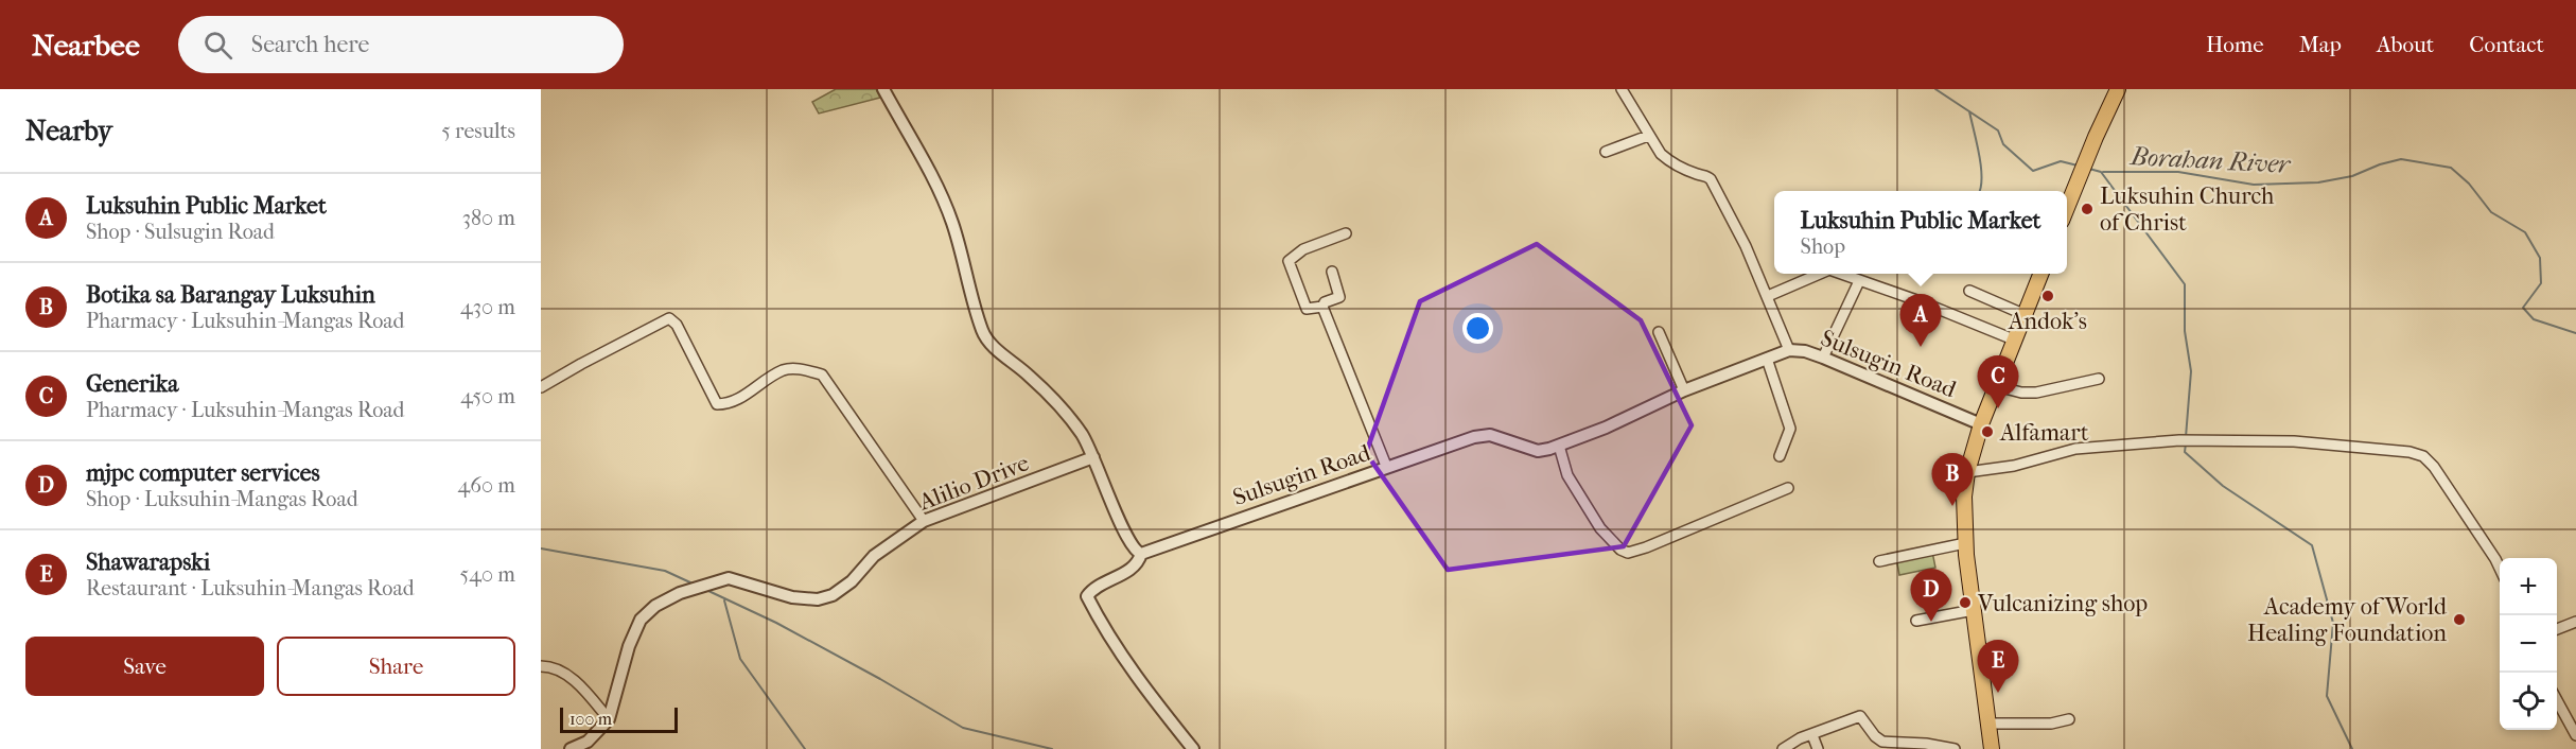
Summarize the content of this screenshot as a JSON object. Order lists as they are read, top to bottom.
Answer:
{
  "streets": {
    "street": ["Sulsugin Road", "Alilio Drive"]
  },
  "water": ["Borahan River"],
  "places": [
    "Luksuhin Church of Christ",
    "Andok's",
    "Alfamart",
    "Vulcanizing shop",
    "Academy of World Healing Foundation"
  ],
  "scale_bar": "100 m",
  "page": {
    "header": "Nearbee",
    "search": "Search here",
    "nav": [
      "Home",
      "Map",
      "About",
      "Contact"
    ],
    "heading": ["Nearby", "5 results"],
    "list": [
      {
        "mark": "A",
        "name": "Luksuhin Public Market",
        "note": "Shop · Sulsugin Road",
        "value": "380 m"
      },
      {
        "mark": "B",
        "name": "Botika sa Barangay Luksuhin",
        "note": "Pharmacy · Luksuhin-Mangas Road",
        "value": "430 m"
      },
      {
        "mark": "C",
        "name": "Generika",
        "note": "Pharmacy · Luksuhin-Mangas Road",
        "value": "450 m"
      },
      {
        "mark": "D",
        "name": "mjpc computer services",
        "note": "Shop · Luksuhin-Mangas Road",
        "value": "460 m"
      },
      {
        "mark": "E",
        "name": "Shawarapski",
        "note": "Restaurant · Luksuhin-Mangas Road",
        "value": "540 m"
      }
    ],
    "popup": ["Luksuhin Public Market", "Shop"],
    "pins": [
      "A",
      "C",
      "B",
      "D",
      "E"
    ],
    "map_buttons": ["+", "−"],
    "buttons": ["Save", "Share"],
    "scale": "100 m"
  }
}
